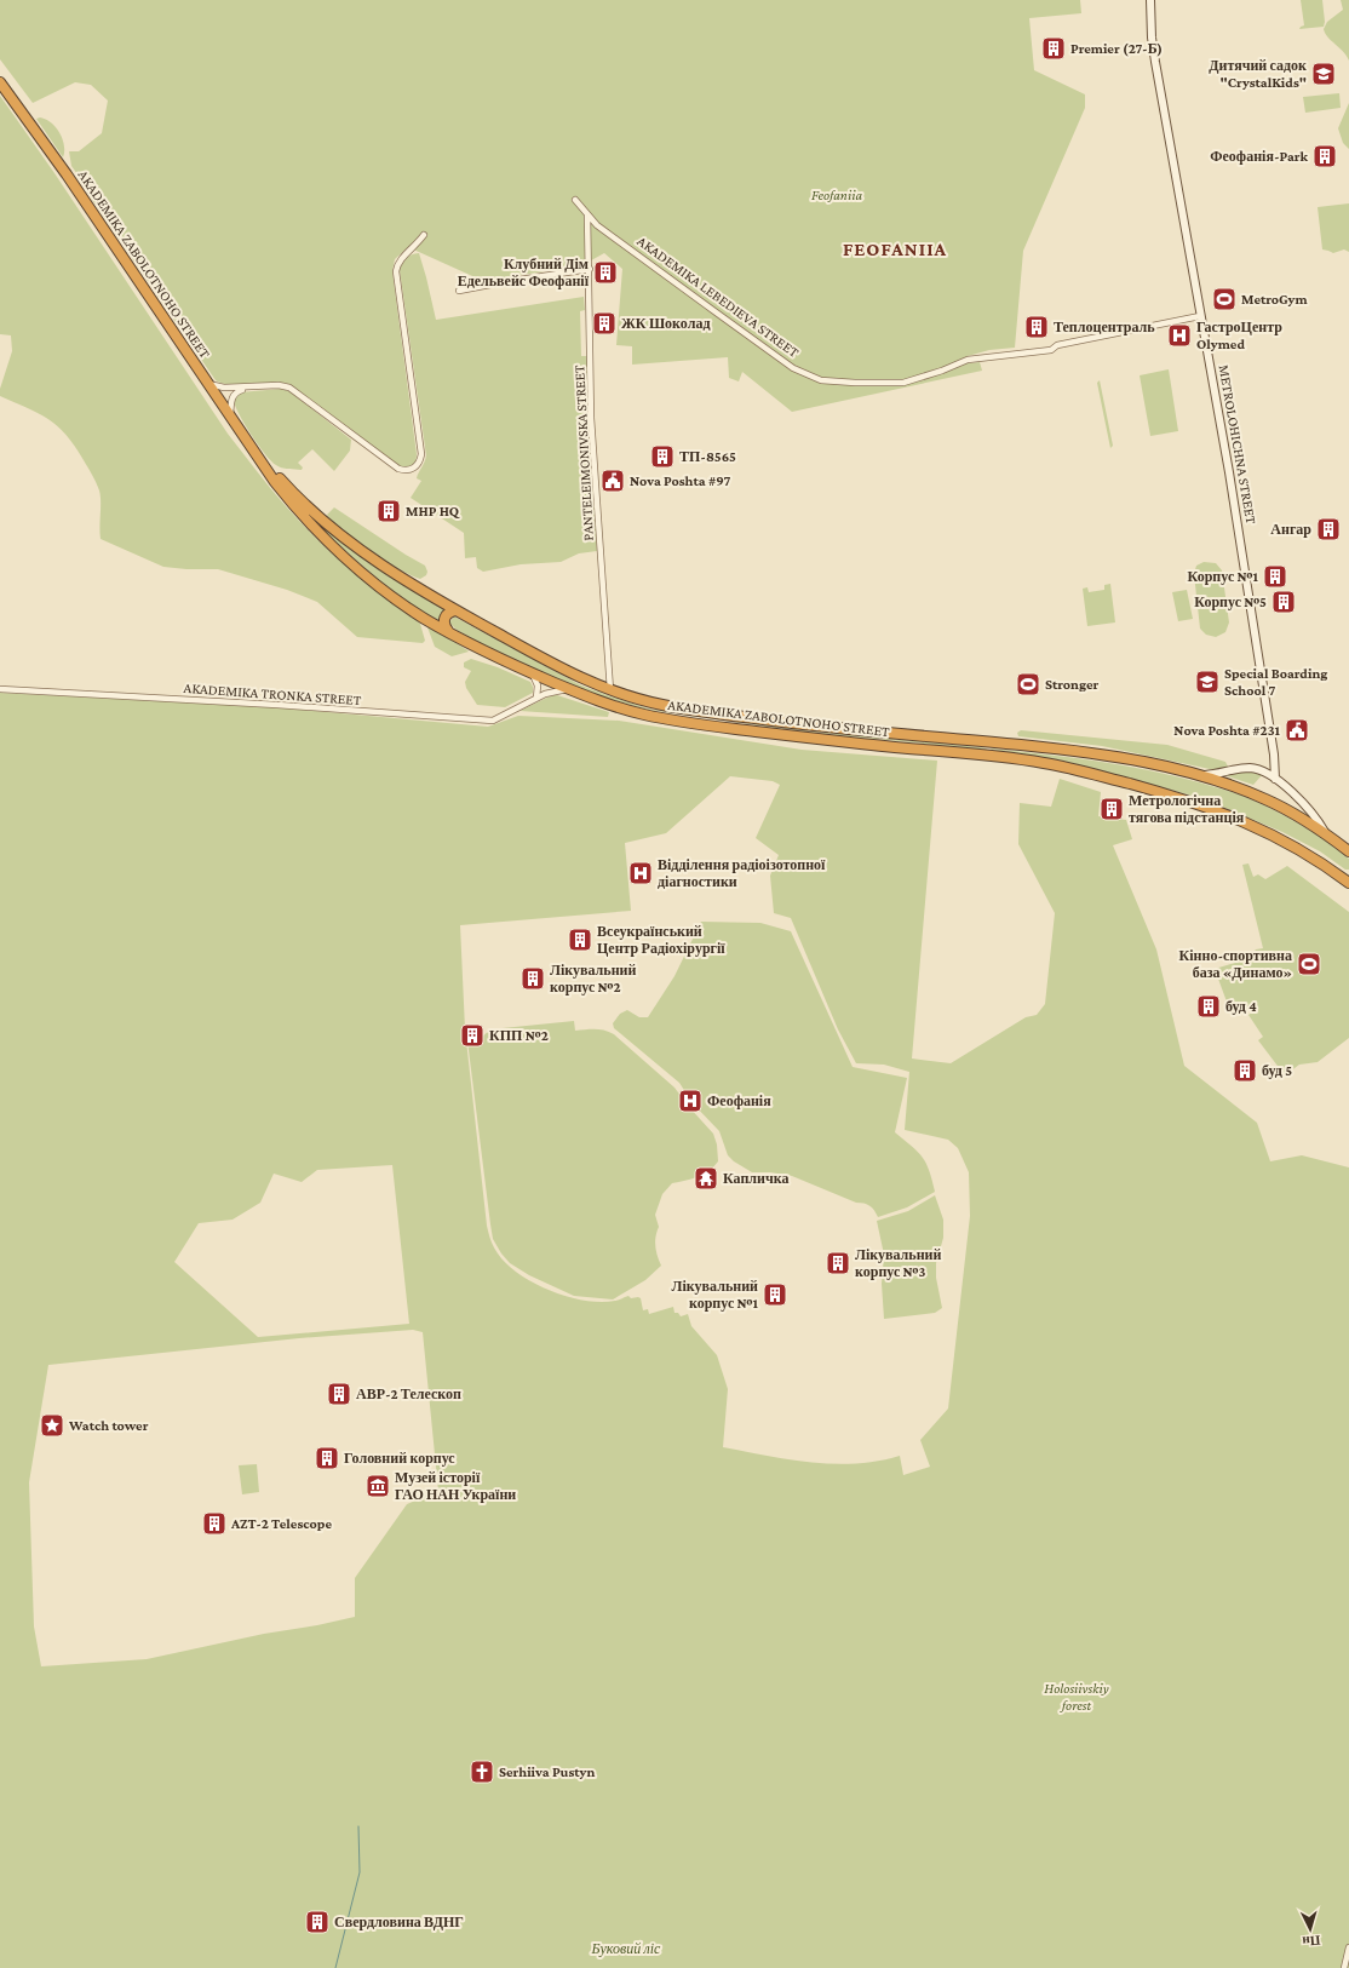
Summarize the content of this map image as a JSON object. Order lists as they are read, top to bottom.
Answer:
{
  "streets": {
    "highway": ["AKADEMIKA ZABOLOTNOHO STREET"],
    "street": [
      "AKADEMIKA LEBEDIEVA STREET",
      "METROLOHICHNA STREET",
      "PANTELEIMONIVSKA STREET",
      "AKADEMIKA TRONKA STREET"
    ]
  },
  "crossings": [
    ["AKADEMIKA ZABOLOTNOHO STREET", "PANTELEIMONIVSKA STREET"],
    ["AKADEMIKA ZABOLOTNOHO STREET", "AKADEMIKA TRONKA STREET"],
    ["AKADEMIKA LEBEDIEVA STREET", "METROLOHICHNA STREET"],
    ["AKADEMIKA LEBEDIEVA STREET", "PANTELEIMONIVSKA STREET"]
  ],
  "districts": ["FEOFANIIA"],
  "parks": ["Feofaniia", "Holosiivskiy forest", "Буковий ліс"],
  "places": {
    "building": [
      "Premier (27-Б)",
      "Феофанія-Park",
      "Клубний Дім Едельвейс Феофанії",
      "ЖК Шоколад",
      "Теплоцентраль",
      "ТП-8565",
      "MHP HQ",
      "Ангар",
      "Корпус №1",
      "Корпус №5",
      "Метрологічна тягова підстанція",
      "Всеукраїнський Центр Радіохірургії",
      "Лікувальний корпус №2",
      "буд 4",
      "КПП №2",
      "буд 5",
      "Лікувальний корпус №3",
      "Лікувальний корпус №1",
      "АВР-2 Телескоп",
      "Головний корпус",
      "AZT-2 Telescope",
      "Свердловина ВДНГ"
    ],
    "school or university": ["Дитячий садок \"CrystalKids\"", "Special Boarding School 7"],
    "sports": ["MetroGym", "Stronger", "Кінно-спортивна база «Динамо»"],
    "hospital": ["ГастроЦентр Olymed", "Відділення радіоізотопної діагностики", "Феофанія"],
    "public building": ["Nova Poshta #97", "Nova Poshta #231"],
    "temple": ["Капличка"],
    "place": ["Watch tower"],
    "museum": ["Музей історії ГАО НАН України"],
    "church": ["Serhiiva Pustyn"]
  },
  "north": "bottom"
}
